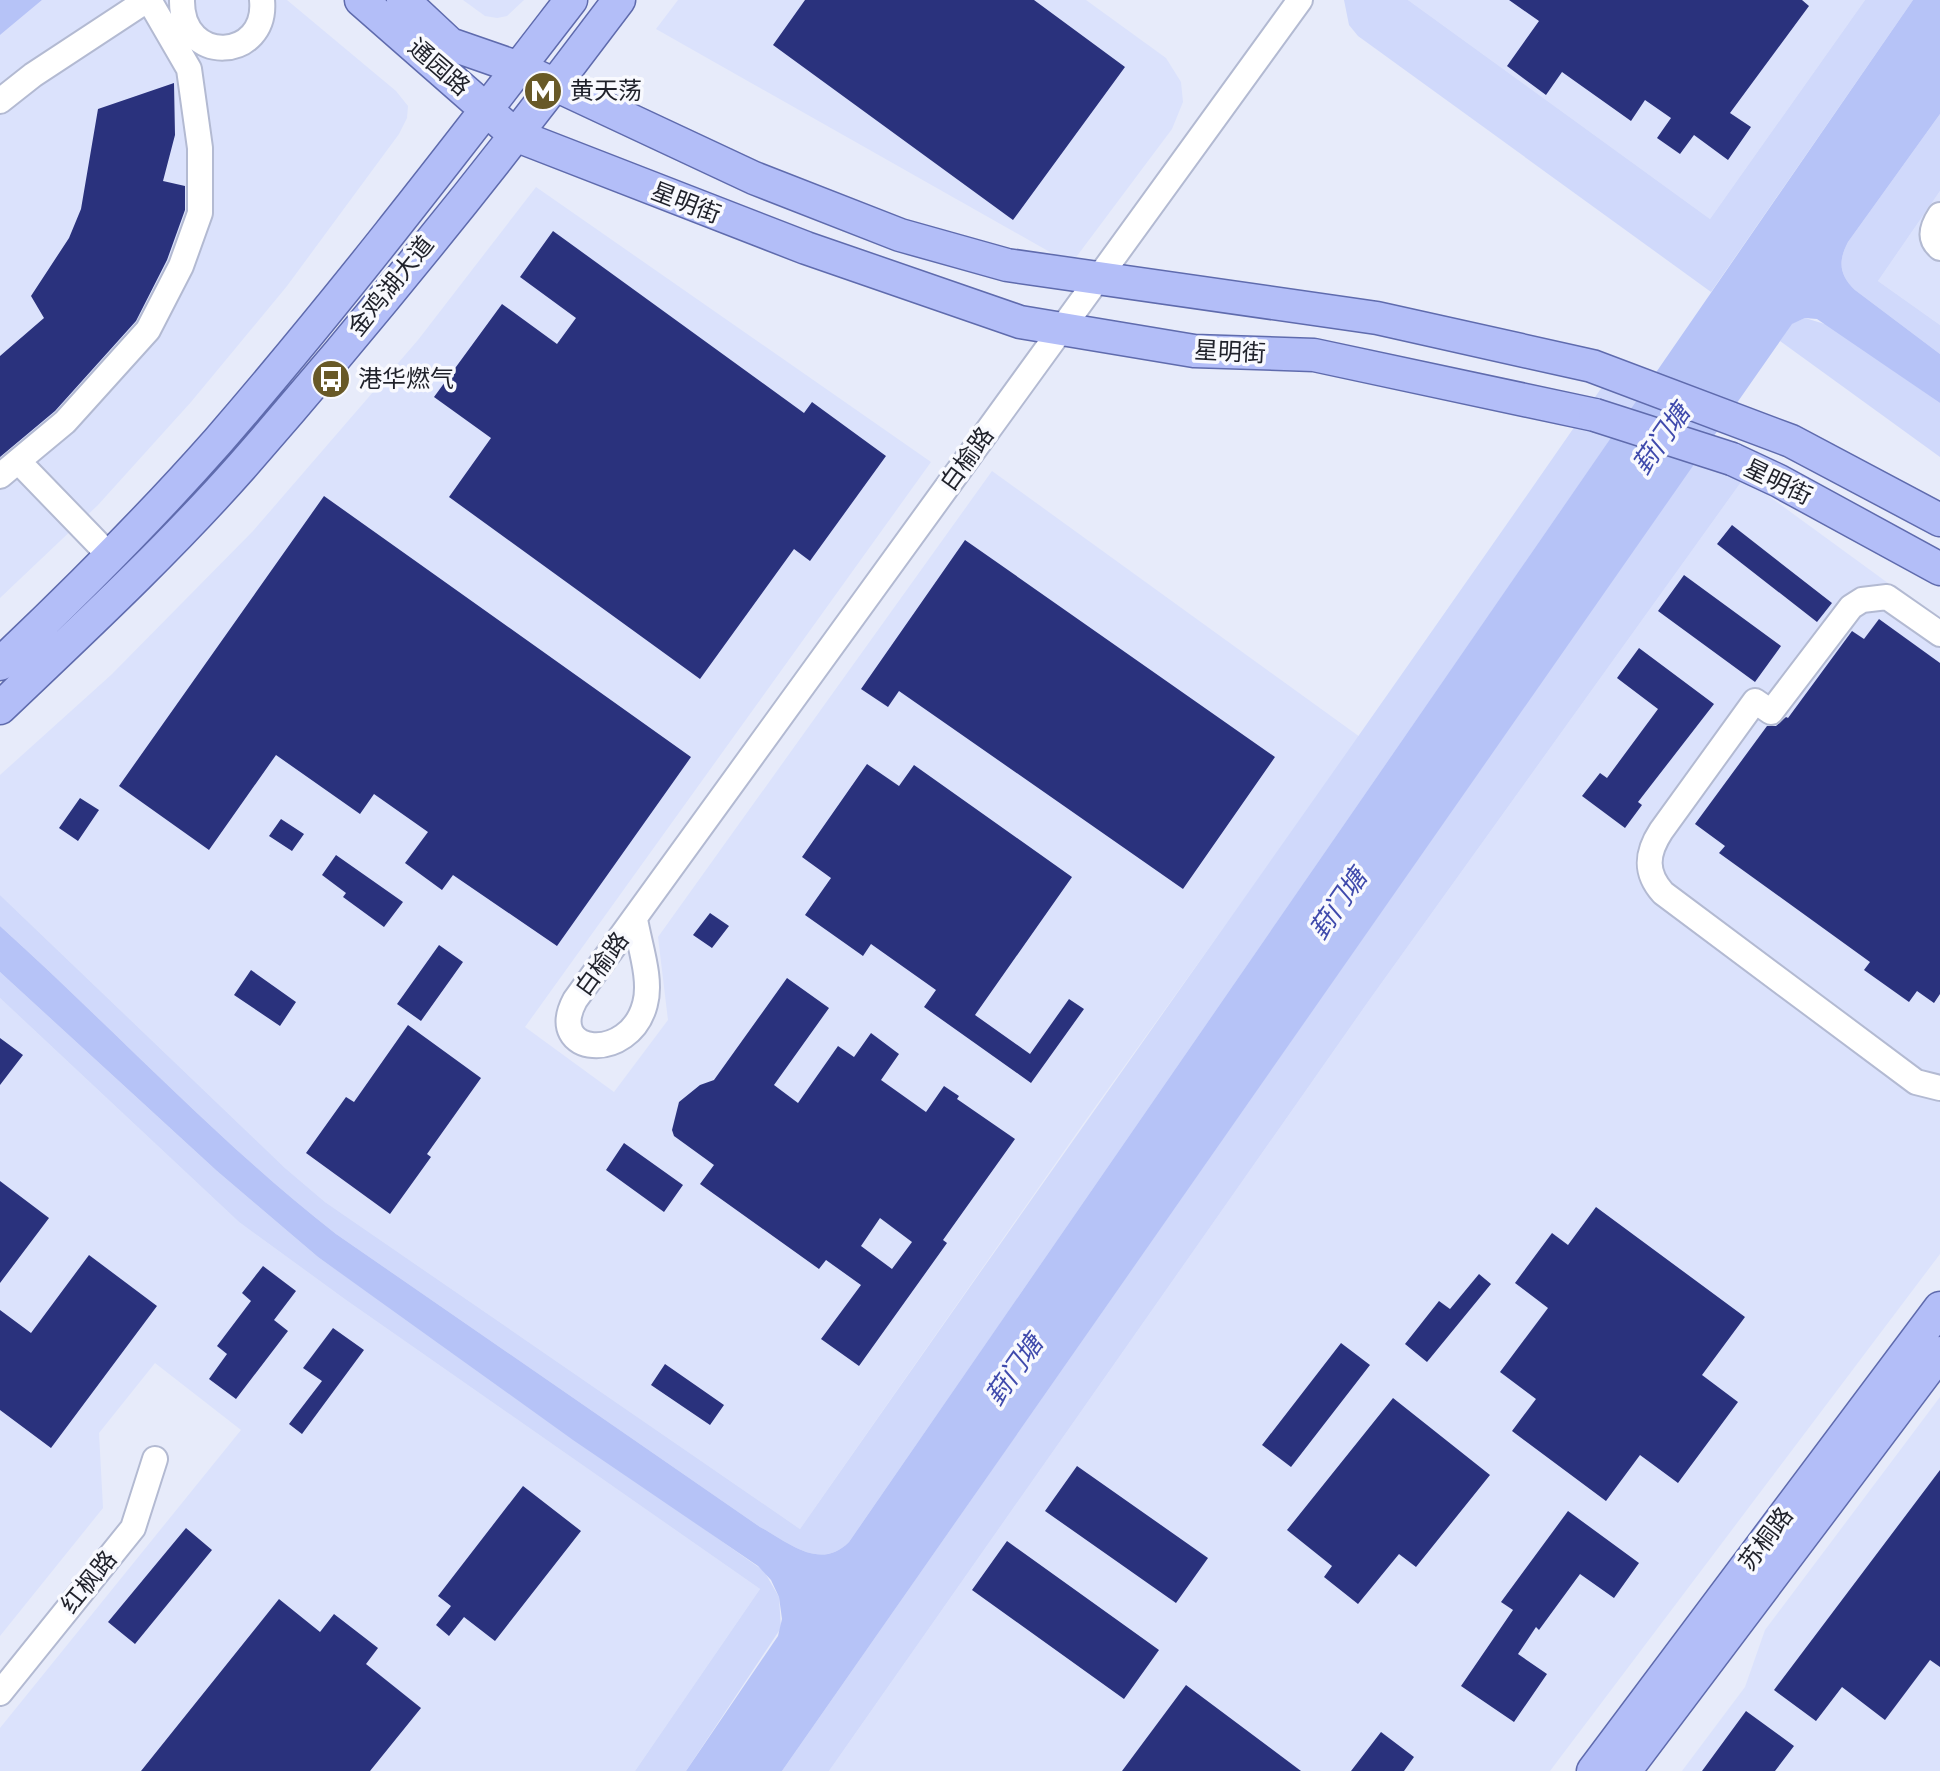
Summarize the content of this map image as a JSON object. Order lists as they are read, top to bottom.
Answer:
{
  "streets": {
    "main road": [
      "通园路",
      "星明街",
      "金鸡湖大道",
      "苏桐路"
    ],
    "street": ["白榆路", "红枫路"]
  },
  "crossings": [
    ["通园路", "星明街"],
    ["通园路", "金鸡湖大道"],
    ["星明街", "金鸡湖大道"],
    ["星明街", "白榆路"]
  ],
  "water": ["葑门塘"],
  "places": {
    "metro station": ["黄天荡"],
    "bus stop": ["港华燃气"]
  }
}
